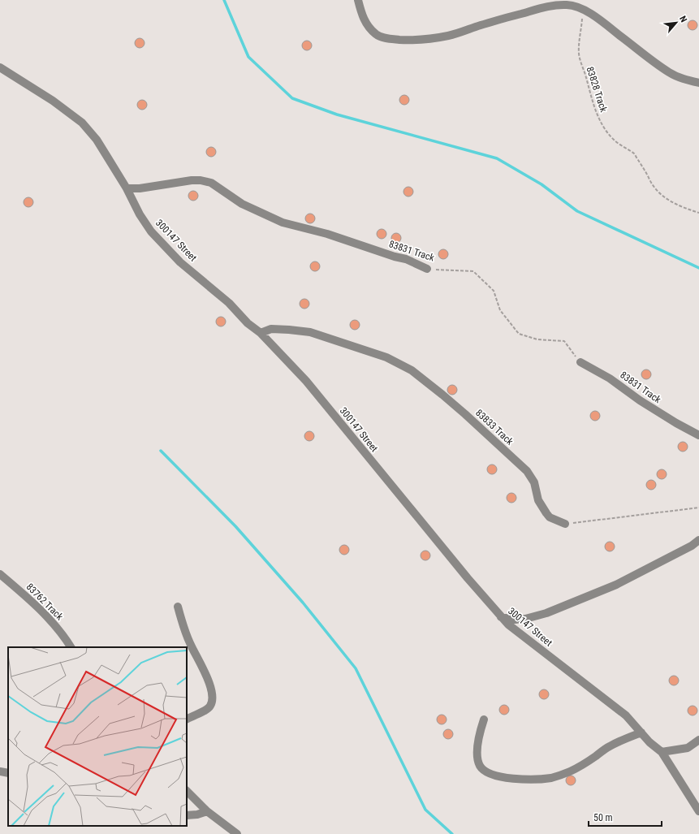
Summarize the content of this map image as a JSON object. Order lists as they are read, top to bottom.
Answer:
{
  "streets": {
    "street": [
      "300147 Street",
      "83831 Track",
      "83833 Track",
      "83762 Track"
    ],
    "path": ["83828 Track"]
  },
  "crossings": [
    ["300147 Street", "83831 Track"],
    ["300147 Street", "83833 Track"]
  ],
  "scale_bar": "50 m",
  "north": "top right"
}
